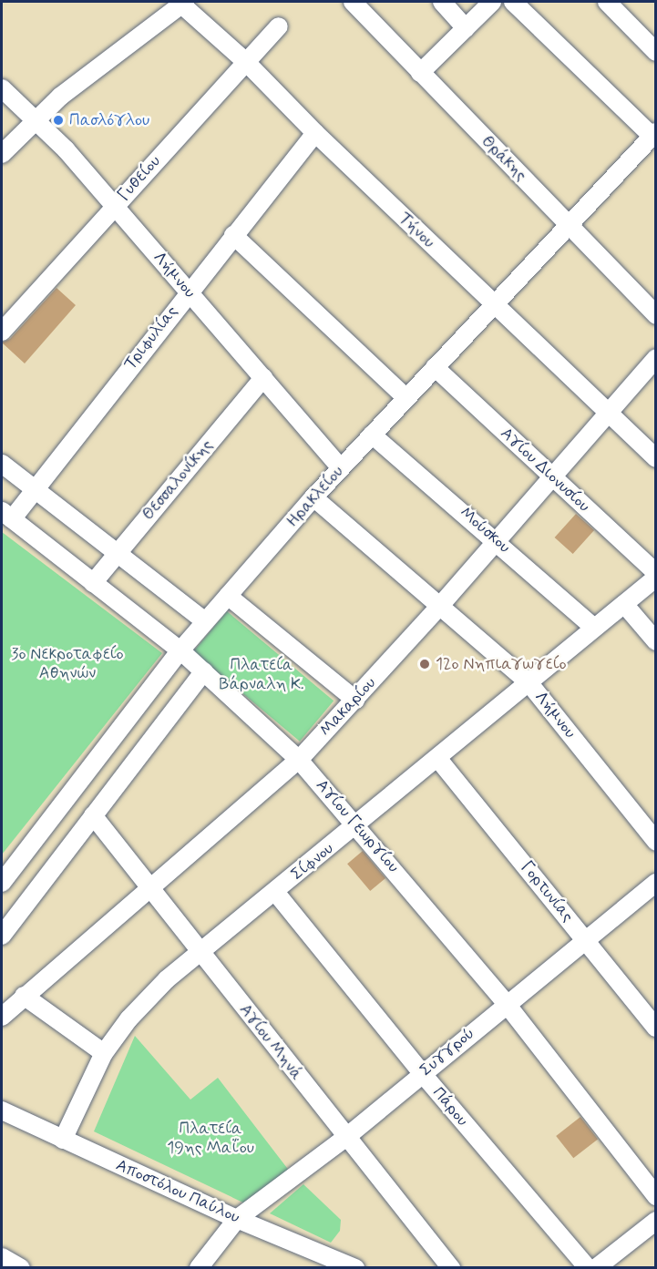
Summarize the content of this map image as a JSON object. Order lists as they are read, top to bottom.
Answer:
{
  "streets": {
    "street": [
      "Θράκης",
      "Γυθείου",
      "Τήνου",
      "Λήμνου",
      "Τριφυλίας",
      "Αγίου Διονυσίου",
      "Θεσσαλονίκης",
      "Ηρακλείου",
      "Μούσκου",
      "Μακαρίου",
      "Αγίου Γεωργίου",
      "Σίφνου",
      "Γορτυνίας",
      "Αγίου Μηνά",
      "Συγγρού",
      "Πάρου",
      "Αποστόλου Παύλου"
    ]
  },
  "crossings": [
    ["Θράκης", "Ηρακλείου"],
    ["Γυθείου", "Τήνου"],
    ["Γυθείου", "Λήμνου"],
    ["Τήνου", "Τριφυλίας"],
    ["Τήνου", "Ηρακλείου"],
    ["Τήνου", "Μακαρίου"],
    ["Λήμνου", "Τριφυλίας"],
    ["Λήμνου", "Θεσσαλονίκης"],
    ["Λήμνου", "Ηρακλείου"],
    ["Λήμνου", "Μακαρίου"],
    ["Λήμνου", "Σίφνου"],
    ["Τριφυλίας", "Αγίου Γεωργίου"],
    ["Αγίου Διονυσίου", "Ηρακλείου"],
    ["Αγίου Διονυσίου", "Μακαρίου"],
    ["Θεσσαλονίκης", "Αγίου Γεωργίου"],
    ["Ηρακλείου", "Μούσκου"],
    ["Ηρακλείου", "Αγίου Γεωργίου"],
    ["Μούσκου", "Μακαρίου"],
    ["Μούσκου", "Σίφνου"],
    ["Μακαρίου", "Αγίου Γεωργίου"],
    ["Μακαρίου", "Αγίου Μηνά"],
    ["Αγίου Γεωργίου", "Σίφνου"],
    ["Αγίου Γεωργίου", "Συγγρού"],
    ["Σίφνου", "Γορτυνίας"],
    ["Σίφνου", "Αγίου Μηνά"],
    ["Σίφνου", "Πάρου"],
    ["Σίφνου", "Αποστόλου Παύλου"],
    ["Γορτυνίας", "Συγγρού"],
    ["Αγίου Μηνά", "Συγγρού"],
    ["Συγγρού", "Πάρου"],
    ["Συγγρού", "Αποστόλου Παύλου"]
  ],
  "parks": ["3ο Νεκροταφείο Αθηνών", "Πλατεία Βάρναλη Κ.", "Πλατεία 19ης Μαΐου"],
  "places": ["Πασλόγλου", "12ο Νηπιαγωγείο"]
}
